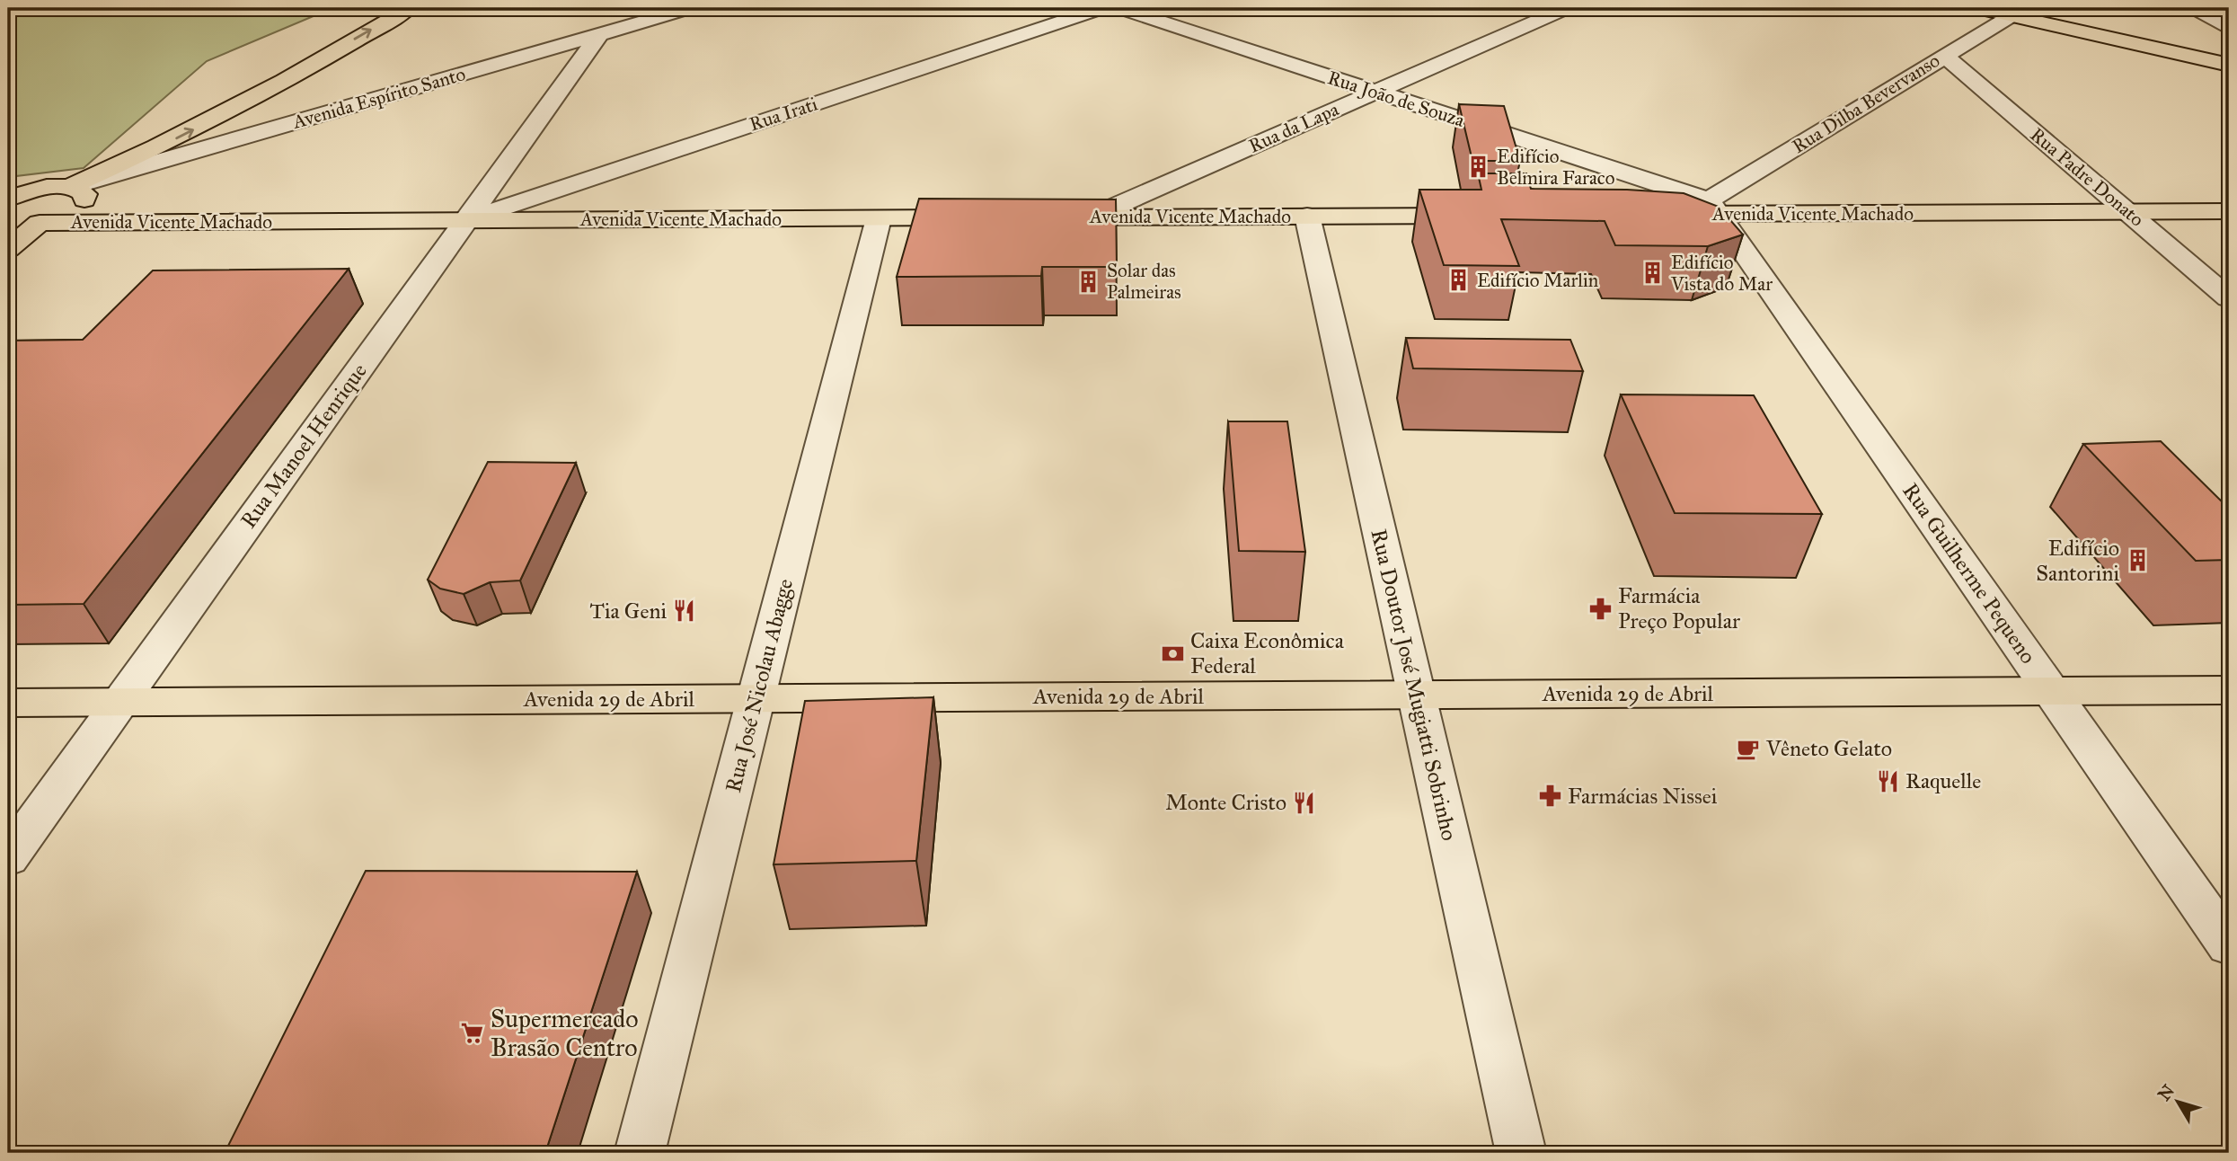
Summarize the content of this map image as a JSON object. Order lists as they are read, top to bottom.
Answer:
{
  "streets": {
    "main road": ["Avenida Vicente Machado", "Avenida 29 de Abril"],
    "street": [
      "Avenida Espírito Santo",
      "Rua João de Souza",
      "Rua Dilba Bevervanso",
      "Rua Irati",
      "Rua da Lapa",
      "Rua Padre Donato",
      "Rua Manoel Henrique",
      "Rua Guilherme Pequeno",
      "Rua Doutor José Mugiatti Sobrinho",
      "Rua José Nicolau Abagge"
    ]
  },
  "crossings": [
    ["Avenida Espírito Santo", "Rua Manoel Henrique"],
    ["Rua João de Souza", "Rua Dilba Bevervanso"],
    ["Rua João de Souza", "Rua da Lapa"],
    ["Rua João de Souza", "Avenida Vicente Machado"],
    ["Rua João de Souza", "Rua Guilherme Pequeno"],
    ["Rua Dilba Bevervanso", "Rua Padre Donato"],
    ["Rua Dilba Bevervanso", "Avenida Vicente Machado"],
    ["Rua Dilba Bevervanso", "Rua Guilherme Pequeno"],
    ["Rua Irati", "Avenida Vicente Machado"],
    ["Rua Irati", "Rua Manoel Henrique"],
    ["Rua da Lapa", "Avenida Vicente Machado"],
    ["Rua Padre Donato", "Avenida Vicente Machado"],
    ["Avenida Vicente Machado", "Rua Manoel Henrique"],
    ["Avenida Vicente Machado", "Rua Guilherme Pequeno"],
    ["Avenida Vicente Machado", "Rua Doutor José Mugiatti Sobrinho"],
    ["Avenida Vicente Machado", "Rua José Nicolau Abagge"],
    ["Rua Manoel Henrique", "Avenida 29 de Abril"],
    ["Rua Guilherme Pequeno", "Avenida 29 de Abril"],
    ["Rua Doutor José Mugiatti Sobrinho", "Avenida 29 de Abril"],
    ["Rua José Nicolau Abagge", "Avenida 29 de Abril"]
  ],
  "places": {
    "building": [
      "Edifício Belmira Faraco",
      "Edifício Vista do Mar",
      "Edifício Marlin",
      "Solar das Palmeiras",
      "Edifício Santorini"
    ],
    "pharmacy": ["Farmácia Preço Popular", "Farmácias Nissei"],
    "restaurant": ["Tia Geni", "Raquelle", "Monte Cristo"],
    "bank": ["Caixa Econômica Federal"],
    "cafe": ["Vêneto Gelato"],
    "supermarket": ["Supermercado Brasão Centro"]
  },
  "north": "top left"
}
